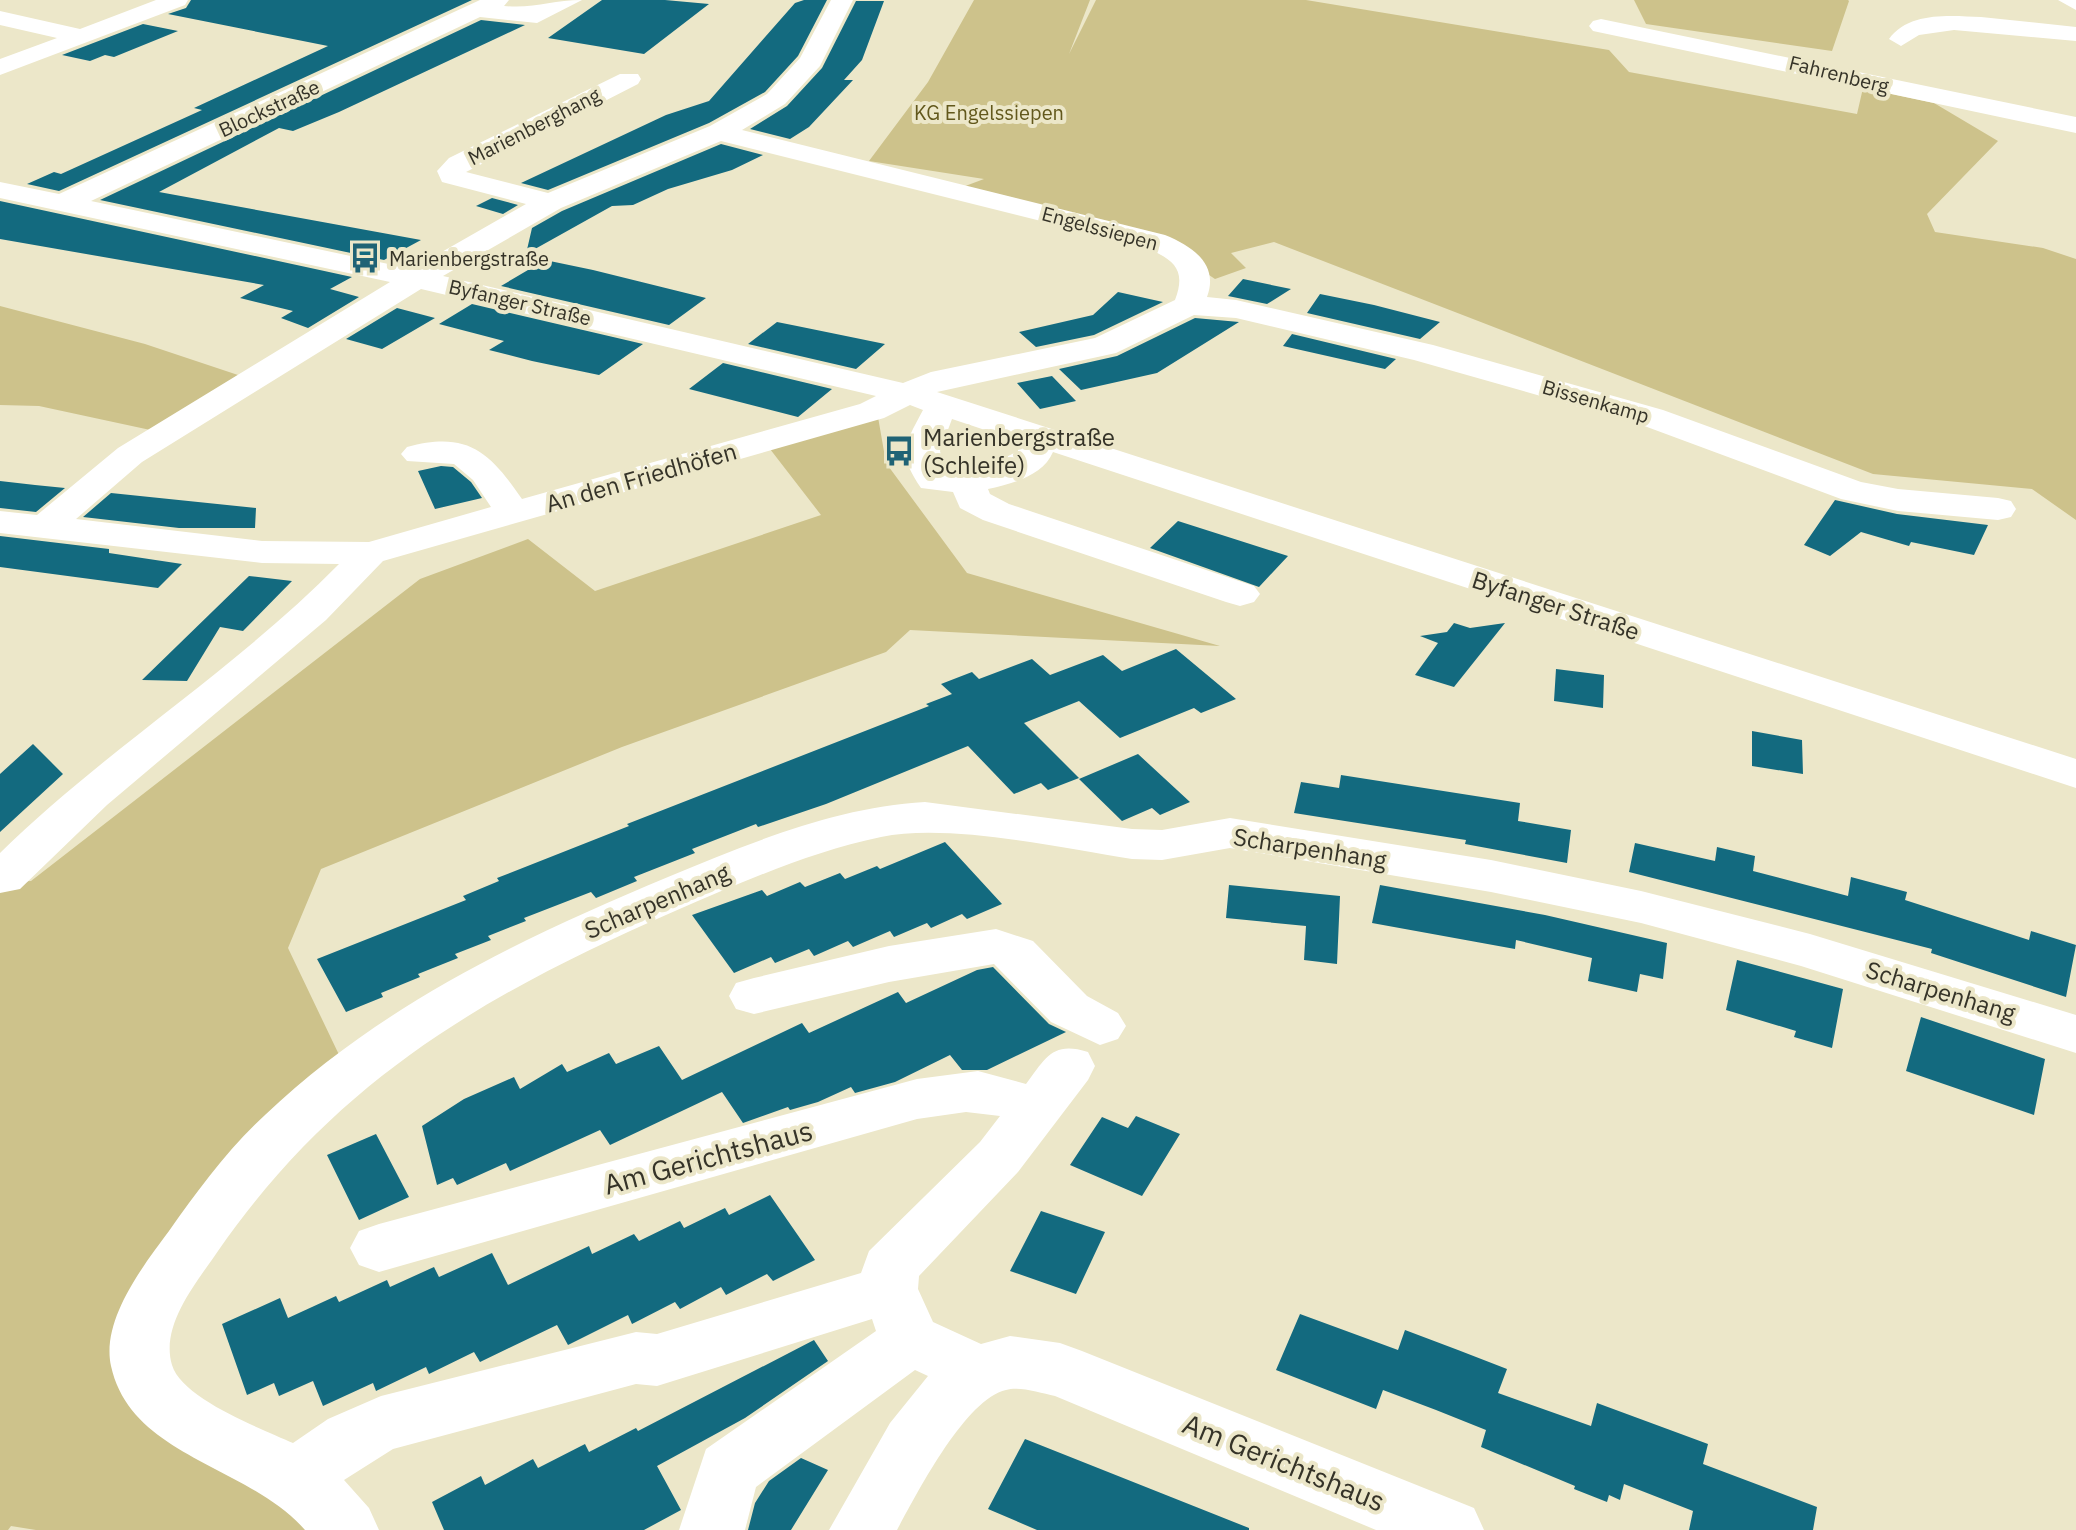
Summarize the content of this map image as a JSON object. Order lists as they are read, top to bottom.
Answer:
{
  "streets": {
    "street": [
      "Fahrenberg",
      "Blockstraße",
      "Marienberghang",
      "Engelssiepen",
      "Byfanger Straße",
      "Bissenkamp",
      "An den Friedhöfen",
      "Scharpenhang",
      "Am Gerichtshaus"
    ]
  },
  "crossings": [
    ["Blockstraße", "Byfanger Straße"],
    ["Engelssiepen", "Bissenkamp"],
    ["Byfanger Straße", "An den Friedhöfen"]
  ],
  "parks": ["KG Engelssiepen"],
  "places": {
    "bus stop": ["Marienbergstraße", "Marienbergstraße (Schleife)"]
  }
}
